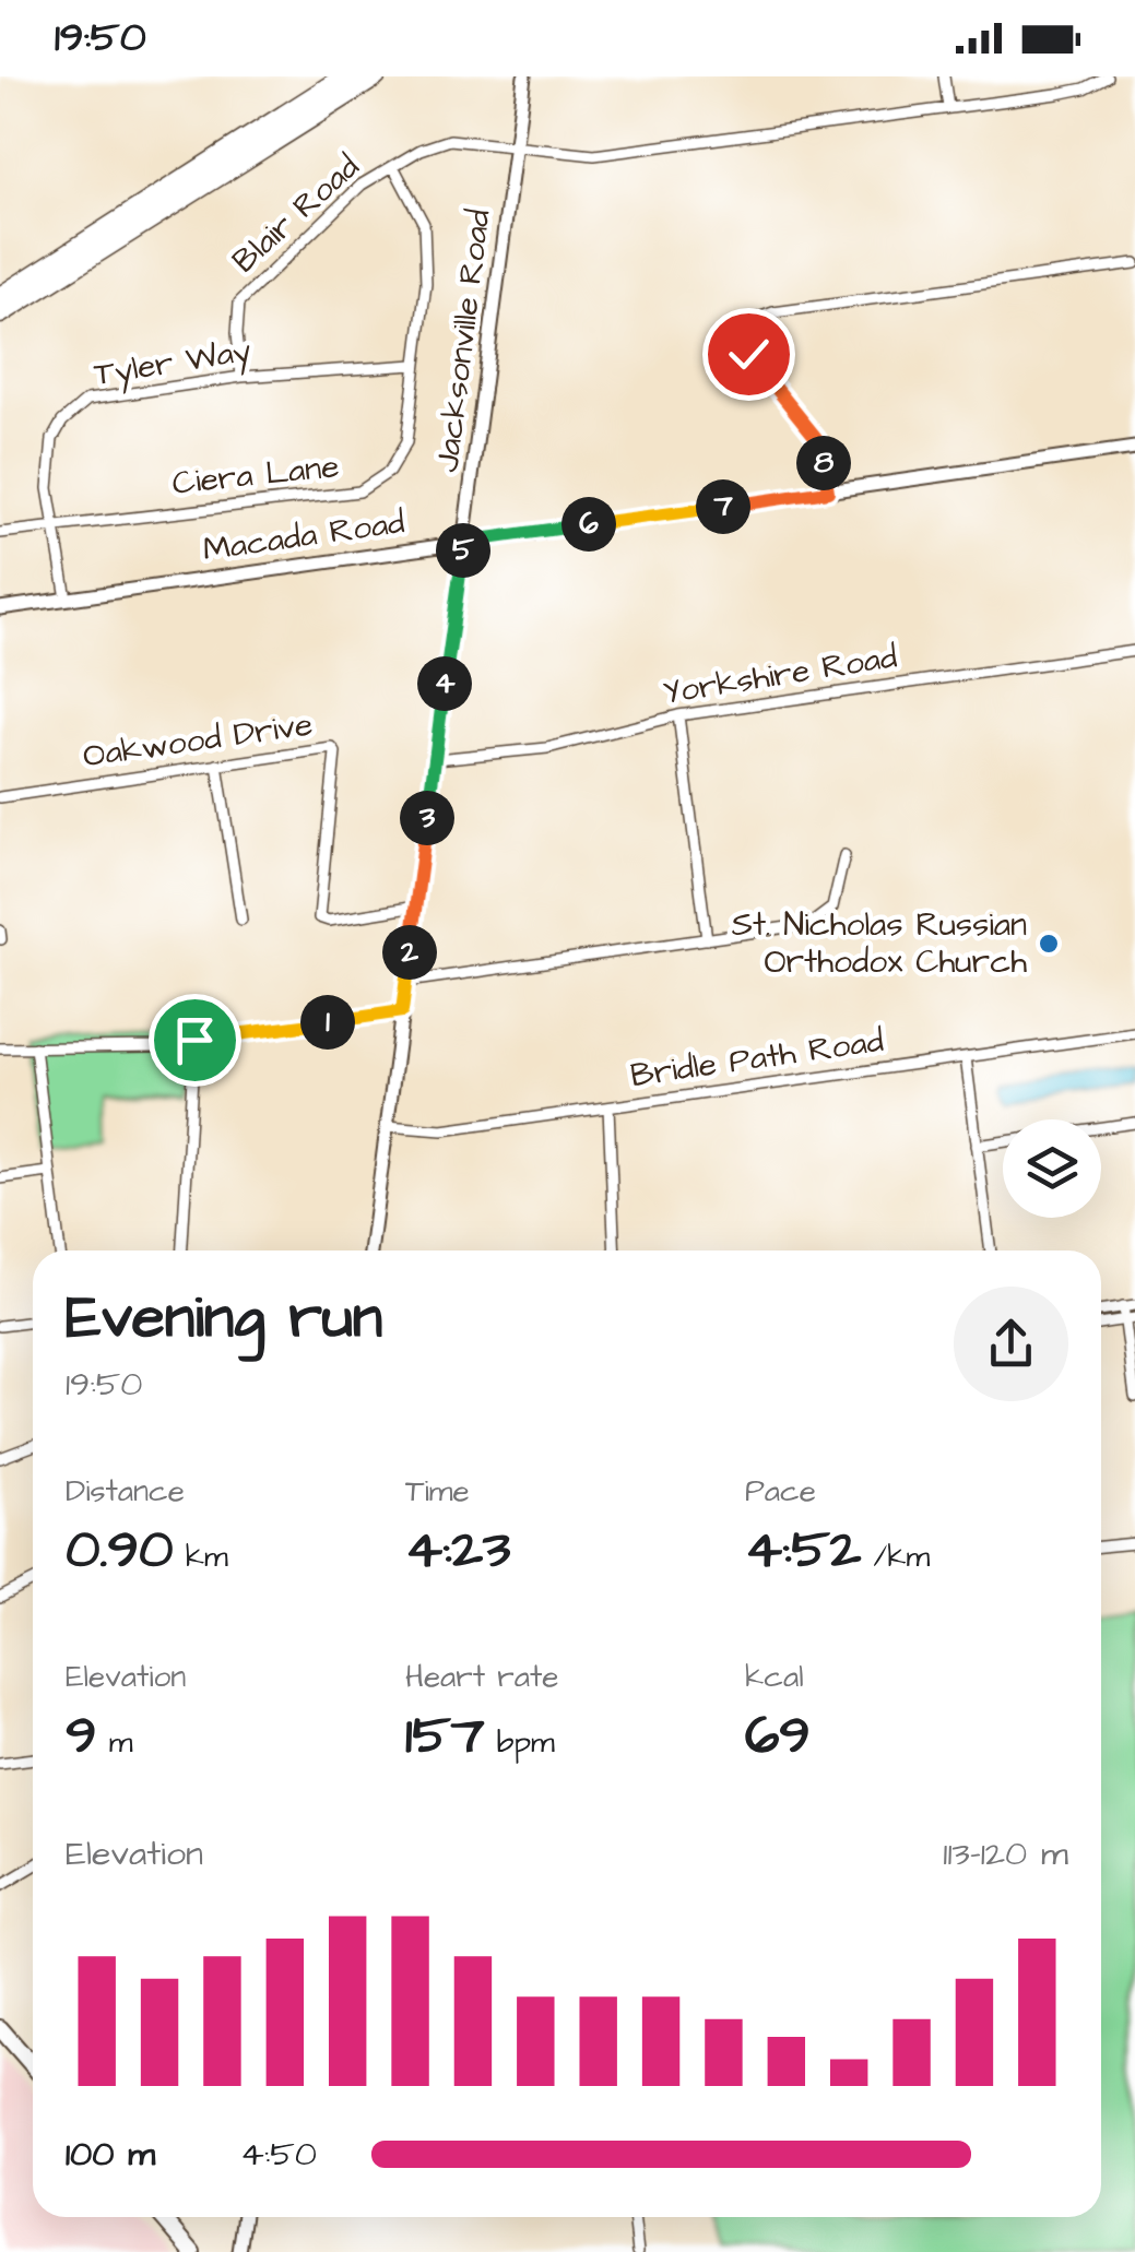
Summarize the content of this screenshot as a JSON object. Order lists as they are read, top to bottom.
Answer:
{
  "streets": {
    "street": [
      "Blair Road",
      "Jacksonville Road",
      "Tyler Way",
      "Ciera Lane",
      "Macada Road",
      "Yorkshire Road",
      "Oakwood Drive",
      "Bridle Path Road"
    ]
  },
  "crossings": [
    ["Blair Road", "Jacksonville Road"],
    ["Blair Road", "Tyler Way"],
    ["Blair Road", "Ciera Lane"],
    ["Jacksonville Road", "Macada Road"],
    ["Jacksonville Road", "Yorkshire Road"],
    ["Jacksonville Road", "Oakwood Drive"],
    ["Jacksonville Road", "Bridle Path Road"],
    ["Tyler Way", "Ciera Lane"],
    ["Tyler Way", "Macada Road"]
  ],
  "places": ["St. Nicholas Russian Orthodox Church"],
  "page": {
    "status": "19:50",
    "pins": [
      "8",
      "7",
      "6",
      "5",
      "4",
      "3",
      "2",
      "1"
    ],
    "heading": ["Evening run", "19:50"],
    "stats": [
      ["Distance", "0.90 km"],
      ["Time", "4:23"],
      ["Pace", "4:52 /km"],
      ["Elevation", "9 m"],
      ["Heart rate", "157 bpm"],
      ["kcal", "69"]
    ],
    "chart": ["Elevation", "113–120 m"],
    "list": [
      {
        "name": "100 m",
        "note": "4:50"
      }
    ]
  }
}
